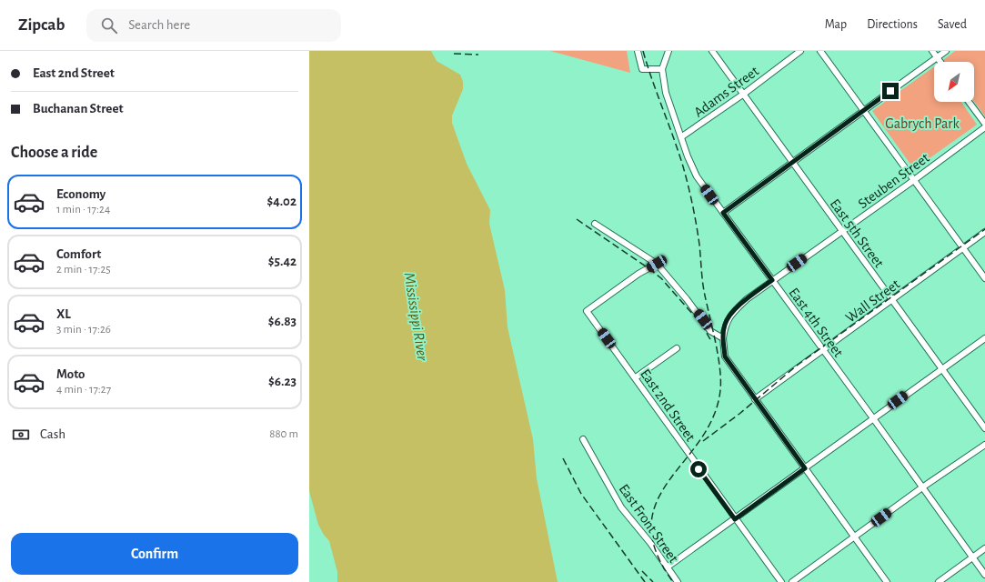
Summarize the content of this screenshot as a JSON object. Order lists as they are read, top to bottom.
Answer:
{
  "streets": {
    "street": [
      "Adams Street",
      "Steuben Street",
      "East 5th Street",
      "Wall Street",
      "East 4th Street",
      "East 2nd Street",
      "East Front Street"
    ]
  },
  "crossings": [
    ["Adams Street", "East 5th Street"],
    ["Adams Street", "East 4th Street"],
    ["Steuben Street", "East 5th Street"],
    ["Steuben Street", "Wall Street"],
    ["Steuben Street", "East 4th Street"],
    ["East 5th Street", "Wall Street"],
    ["Wall Street", "East 4th Street"]
  ],
  "water": ["Mississippi River"],
  "parks": ["Gabrych Park"],
  "north": "bottom left",
  "page": {
    "header": "Zipcab",
    "search": "Search here",
    "nav": ["Map", "Directions", "Saved"],
    "banner": ["East 2nd Street", "Buchanan Street"],
    "heading": "Choose a ride",
    "list": [
      {
        "name": "Economy",
        "note": "1 min · 17:24",
        "value": "$4.02"
      },
      {
        "name": "Comfort",
        "note": "2 min · 17:25",
        "value": "$5.42"
      },
      {
        "name": "XL",
        "note": "3 min · 17:26",
        "value": "$6.83"
      },
      {
        "name": "Moto",
        "note": "4 min · 17:27",
        "value": "$6.23"
      }
    ],
    "pay": ["Cash", "880 m"],
    "buttons": "Confirm"
  }
}
